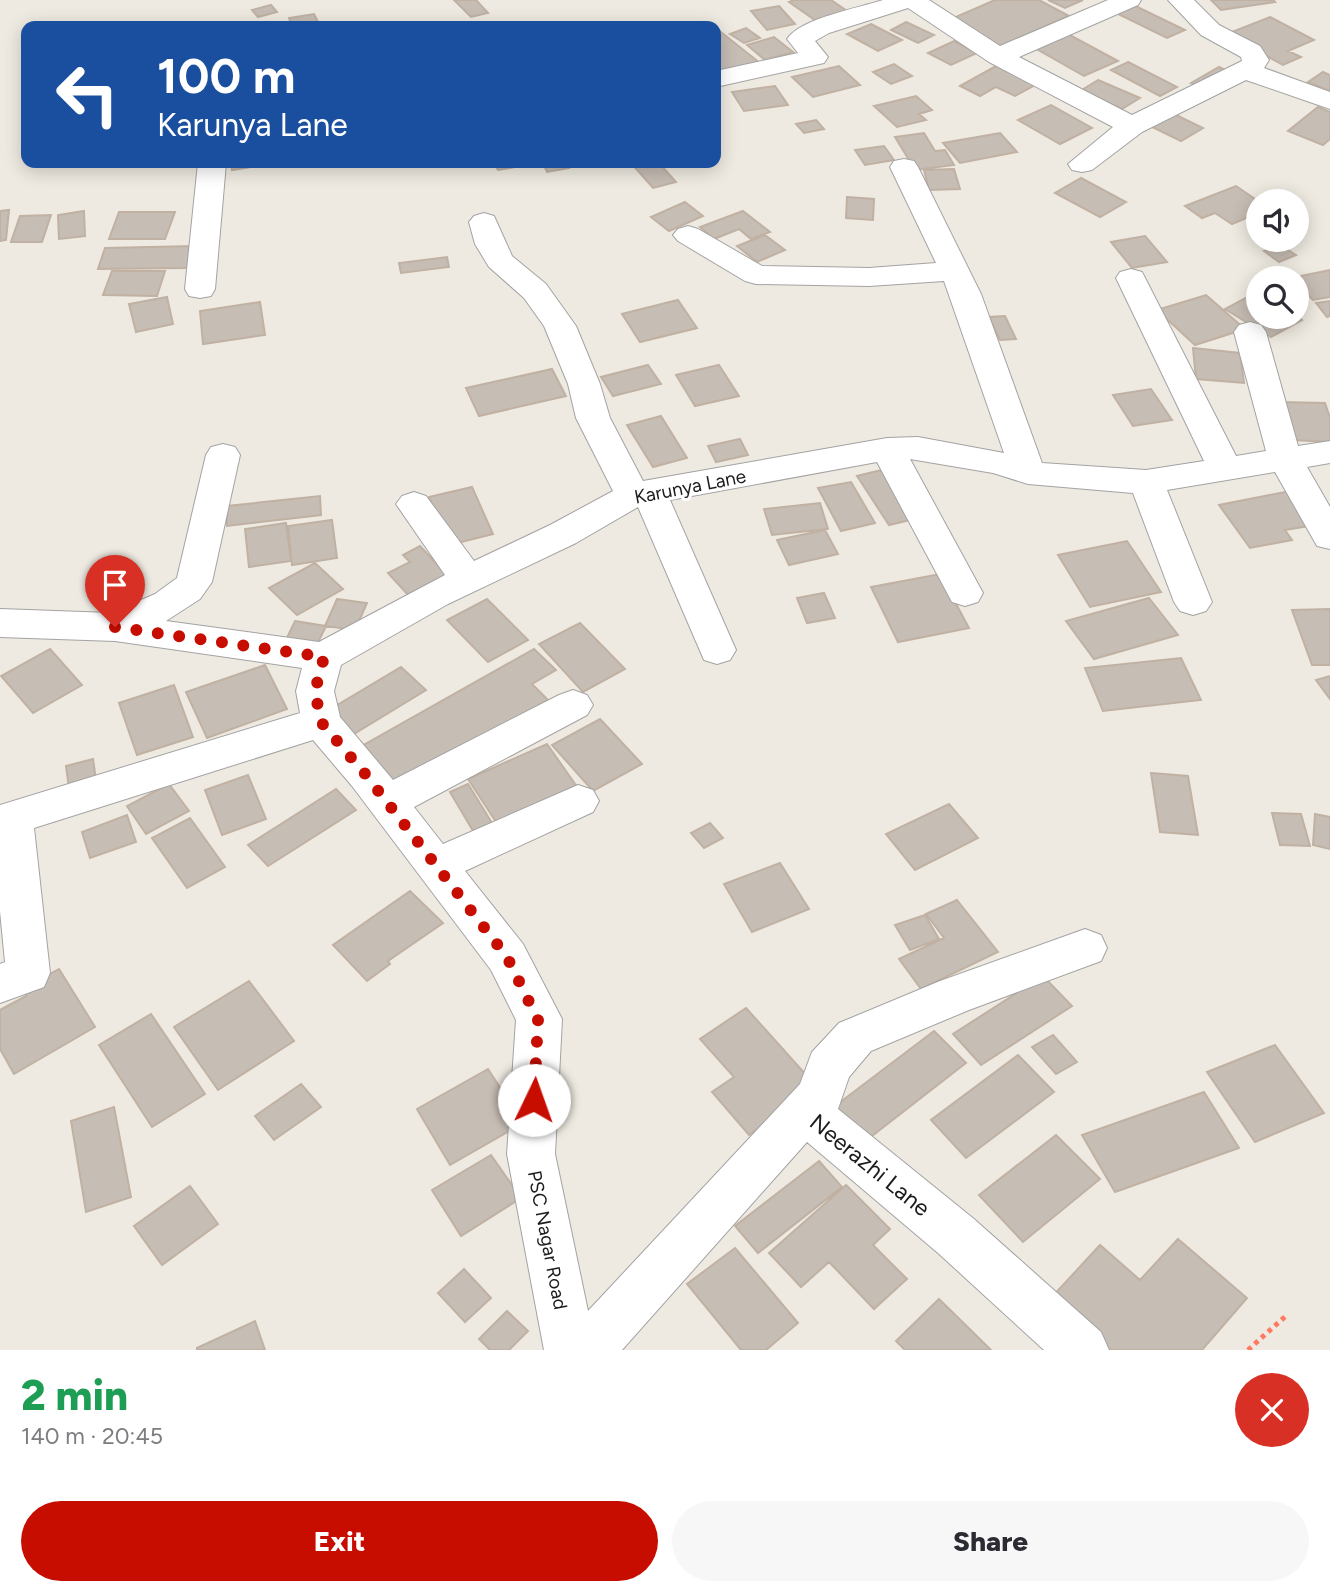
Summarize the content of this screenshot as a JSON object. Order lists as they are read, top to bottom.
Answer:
{
  "streets": {
    "street": ["Karunya Lane", "Neerazhi Lane", "PSC Nagar Road"]
  },
  "page": {
    "turn": ["100 m", "Karunya Lane"],
    "heading": ["2 min", "140 m · 20:45"],
    "buttons": ["Exit", "Share"]
  }
}
